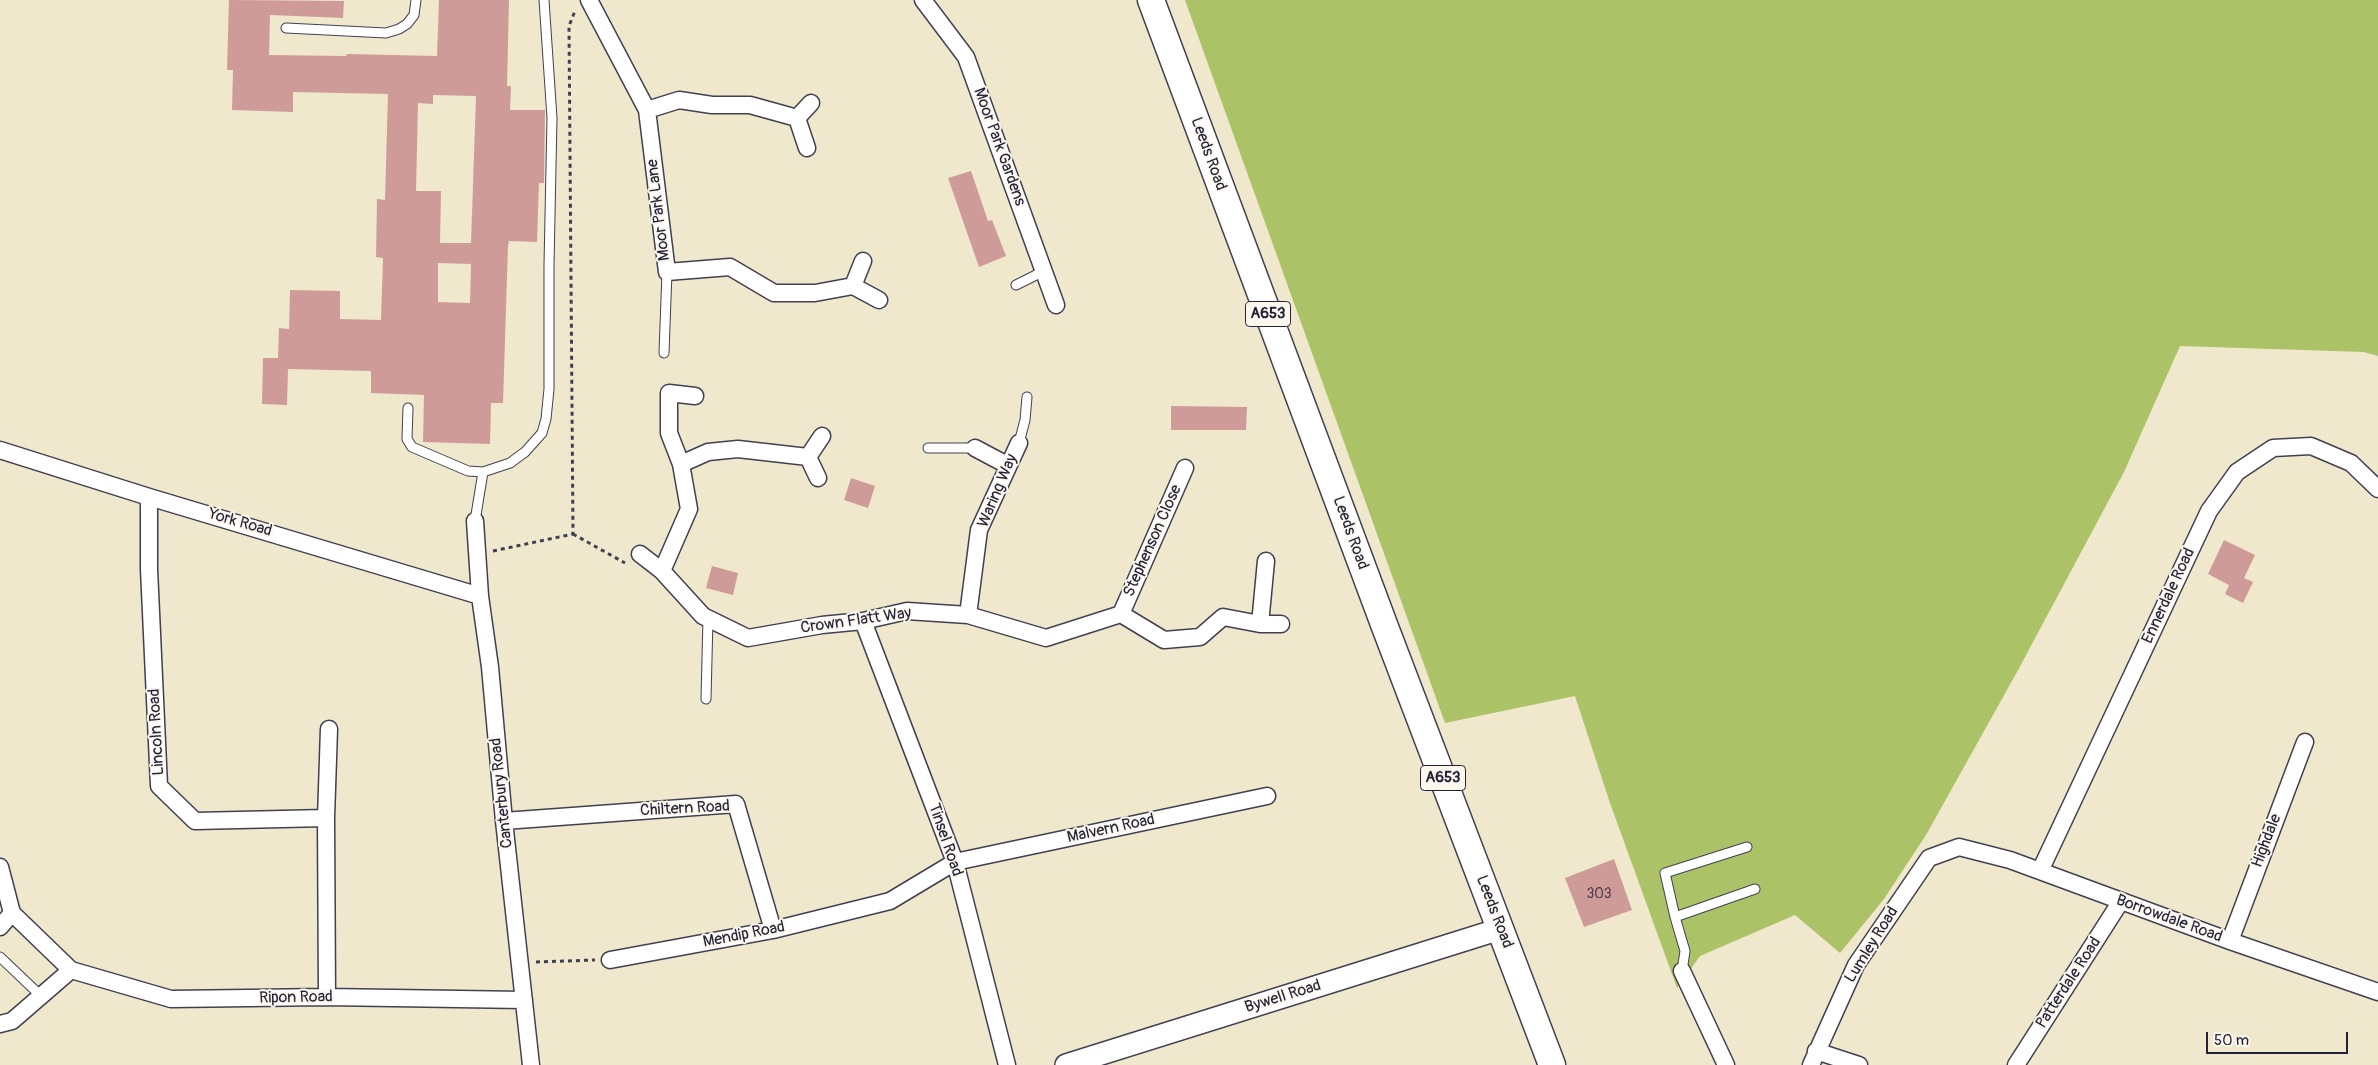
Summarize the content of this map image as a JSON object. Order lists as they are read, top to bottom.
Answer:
{
  "streets": {
    "main road": ["Leeds Road", "A653"],
    "street": [
      "Moor Park Gardens",
      "Moor Park Lane",
      "Waring Way",
      "York Road",
      "Stephenson Close",
      "Ennerdale Road",
      "Crown Flatt Way",
      "Lincoln Road",
      "Canterbury Road",
      "Chiltern Road",
      "Malvern Road",
      "Tinsel Road",
      "Highdale",
      "Borrowdale Road",
      "Mendip Road",
      "Lumley Road",
      "Patterdale Road",
      "Bywell Road",
      "Ripon Road"
    ]
  },
  "crossings": [
    ["Leeds Road", "Bywell Road"],
    ["Waring Way", "Crown Flatt Way"],
    ["York Road", "Lincoln Road"],
    ["York Road", "Canterbury Road"],
    ["Stephenson Close", "Crown Flatt Way"],
    ["Ennerdale Road", "Borrowdale Road"],
    ["Crown Flatt Way", "Tinsel Road"],
    ["Canterbury Road", "Chiltern Road"],
    ["Canterbury Road", "Ripon Road"],
    ["Chiltern Road", "Mendip Road"],
    ["Malvern Road", "Tinsel Road"],
    ["Malvern Road", "Mendip Road"],
    ["Tinsel Road", "Mendip Road"],
    ["Highdale", "Borrowdale Road"],
    ["Borrowdale Road", "Lumley Road"],
    ["Borrowdale Road", "Patterdale Road"]
  ],
  "house_numbers": ["303"],
  "scale_bar": "50 m"
}
